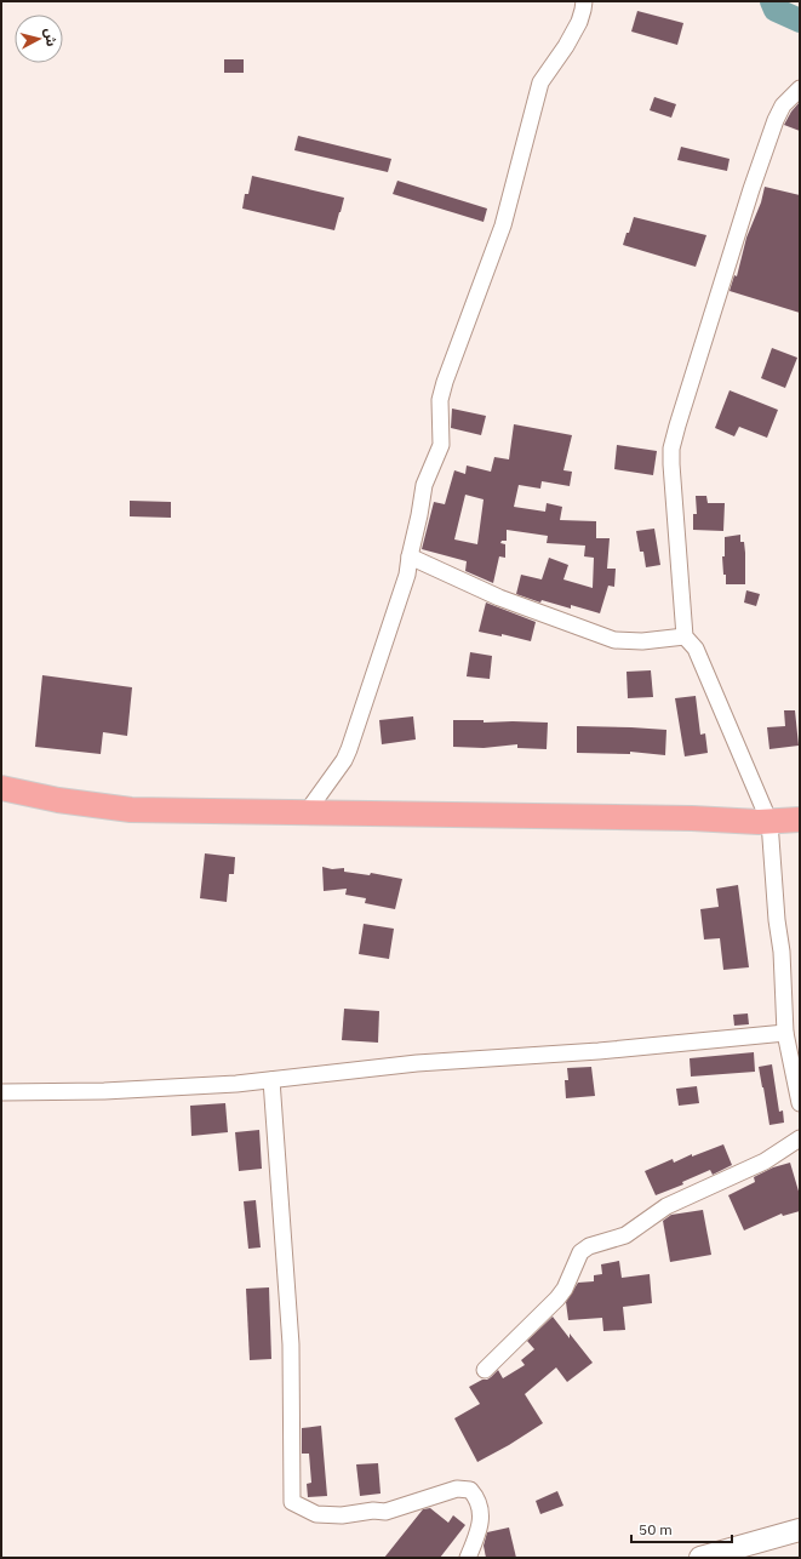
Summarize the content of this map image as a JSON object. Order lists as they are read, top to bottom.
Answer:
{
  "scale_bar": "50 m",
  "north": "right"
}
